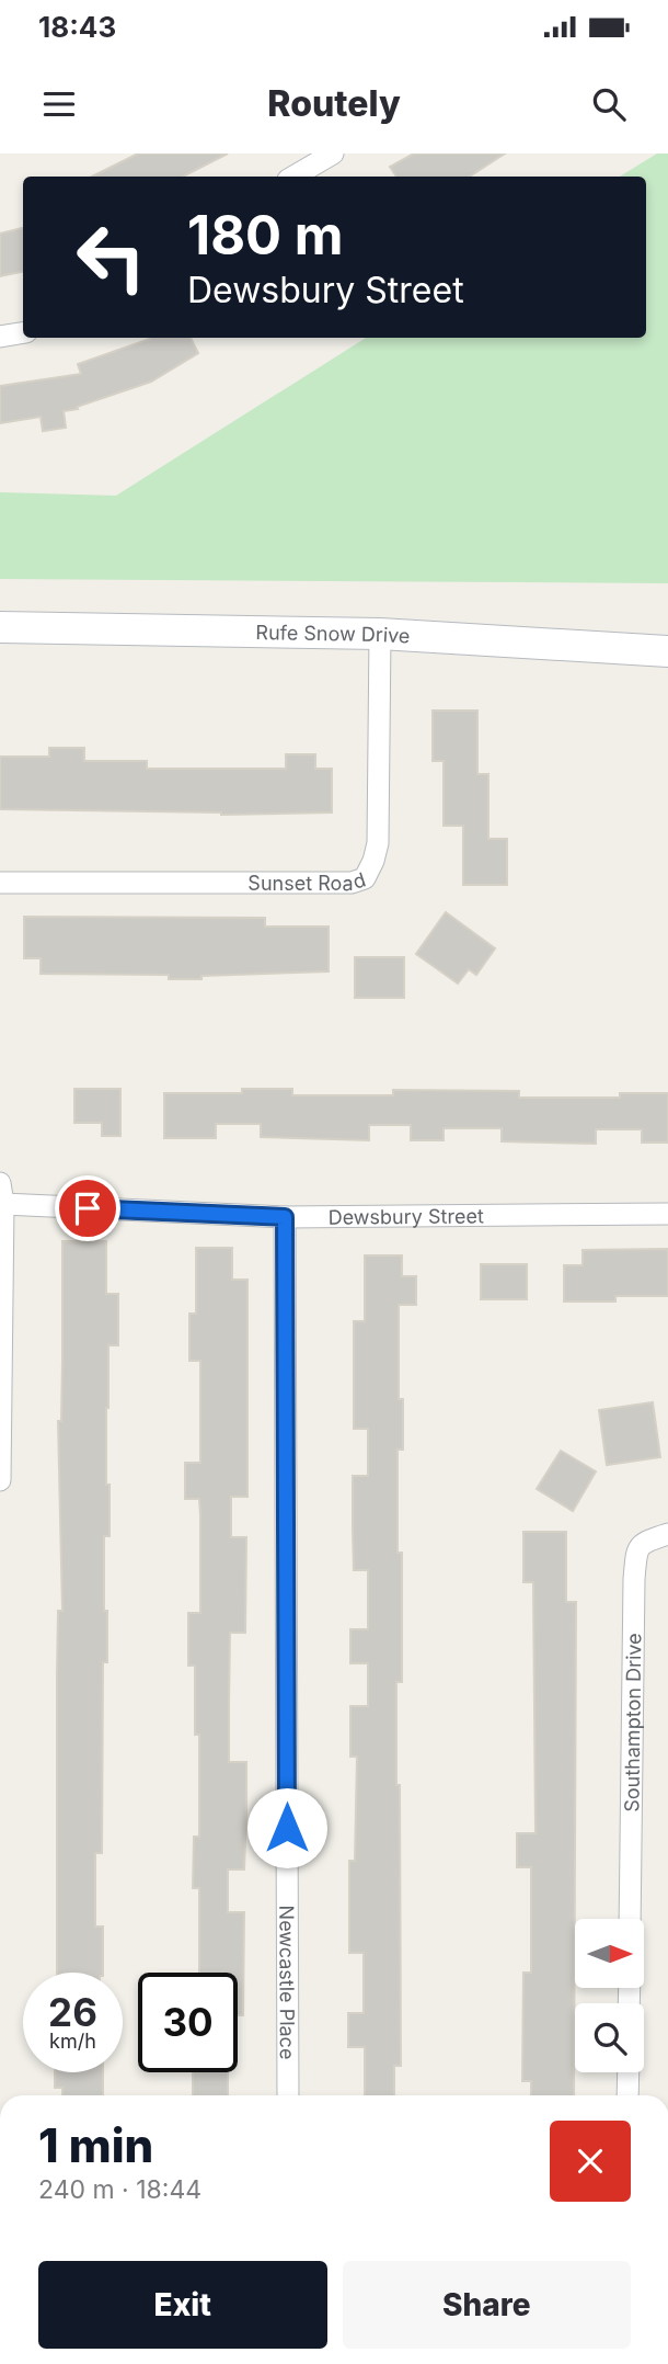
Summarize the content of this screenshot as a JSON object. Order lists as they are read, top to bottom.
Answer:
{
  "streets": {
    "main road": ["Rufe Snow Drive"],
    "street": [
      "Sunset Road",
      "Dewsbury Street",
      "Southampton Drive",
      "Newcastle Place"
    ]
  },
  "crossings": [
    ["Rufe Snow Drive", "Sunset Road"],
    ["Dewsbury Street", "Newcastle Place"]
  ],
  "north": "right",
  "page": {
    "status": "18:43",
    "header": "Routely",
    "turn": ["180 m", "Dewsbury Street"],
    "speed": "26 km/h",
    "limit": "30",
    "heading": ["1 min", "240 m · 18:44"],
    "buttons": ["Exit", "Share"]
  }
}
